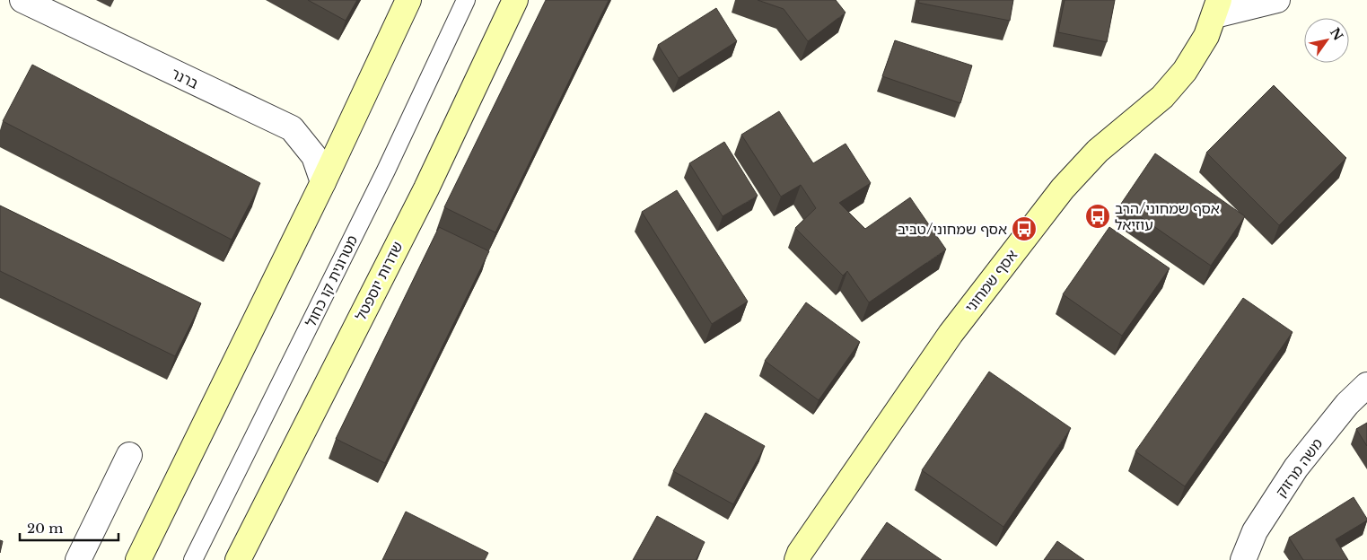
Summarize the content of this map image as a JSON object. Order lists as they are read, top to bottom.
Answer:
{
  "streets": {
    "street": [
      "ברנר",
      "שדרות יוספטל",
      "אסף שמחוני",
      "משה מרזוק"
    ],
    "lane": ["מטרונית קו כחול"]
  },
  "places": {
    "bus stop": ["אסף שמחוני/הרב עוזיאל", "אסף שמחוני/טביב"]
  },
  "scale_bar": "20 m",
  "north": "top right"
}
